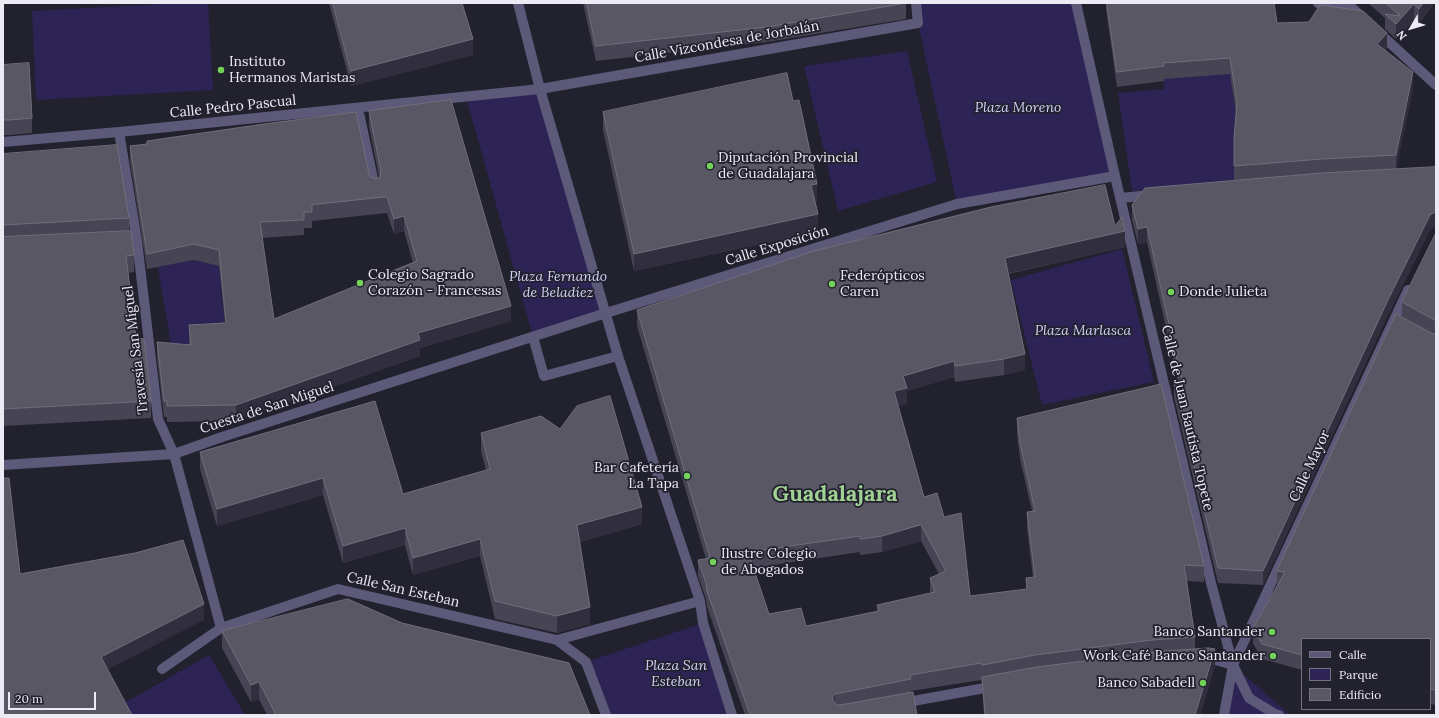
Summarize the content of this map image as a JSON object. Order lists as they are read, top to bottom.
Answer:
{
  "streets": {
    "street": [
      "Calle Vizcondesa de Jorbalán",
      "Calle Pedro Pascual",
      "Calle Exposición",
      "Travesía San Miguel",
      "Cuesta de San Miguel",
      "Calle de Juan Bautista Topete",
      "Calle Mayor",
      "Calle San Esteban"
    ]
  },
  "crossings": [
    ["Calle Vizcondesa de Jorbalán", "Calle Pedro Pascual"],
    ["Calle Pedro Pascual", "Travesía San Miguel"],
    ["Calle Exposición", "Calle de Juan Bautista Topete"],
    ["Travesía San Miguel", "Cuesta de San Miguel"],
    ["Travesía San Miguel", "Calle San Esteban"],
    ["Calle de Juan Bautista Topete", "Calle Mayor"]
  ],
  "districts": ["Guadalajara"],
  "parks": [
    "Plaza Moreno",
    "Plaza Fernando de Beladíez",
    "Plaza Marlasca",
    "Plaza San Esteban"
  ],
  "places": [
    "Instituto Hermanos Maristas",
    "Diputación Provincial de Guadalajara",
    "Colegio Sagrado Corazón - Francesas",
    "Federópticos Caren",
    "Donde Julieta",
    "Bar Cafetería La Tapa",
    "Ilustre Colegio de Abogados",
    "Banco Santander",
    "Work Café Banco Santander",
    "Banco Sabadell"
  ],
  "legend": ["Calle", "Parque", "Edificio"],
  "scale_bar": "20 m",
  "north": "bottom left"
}
